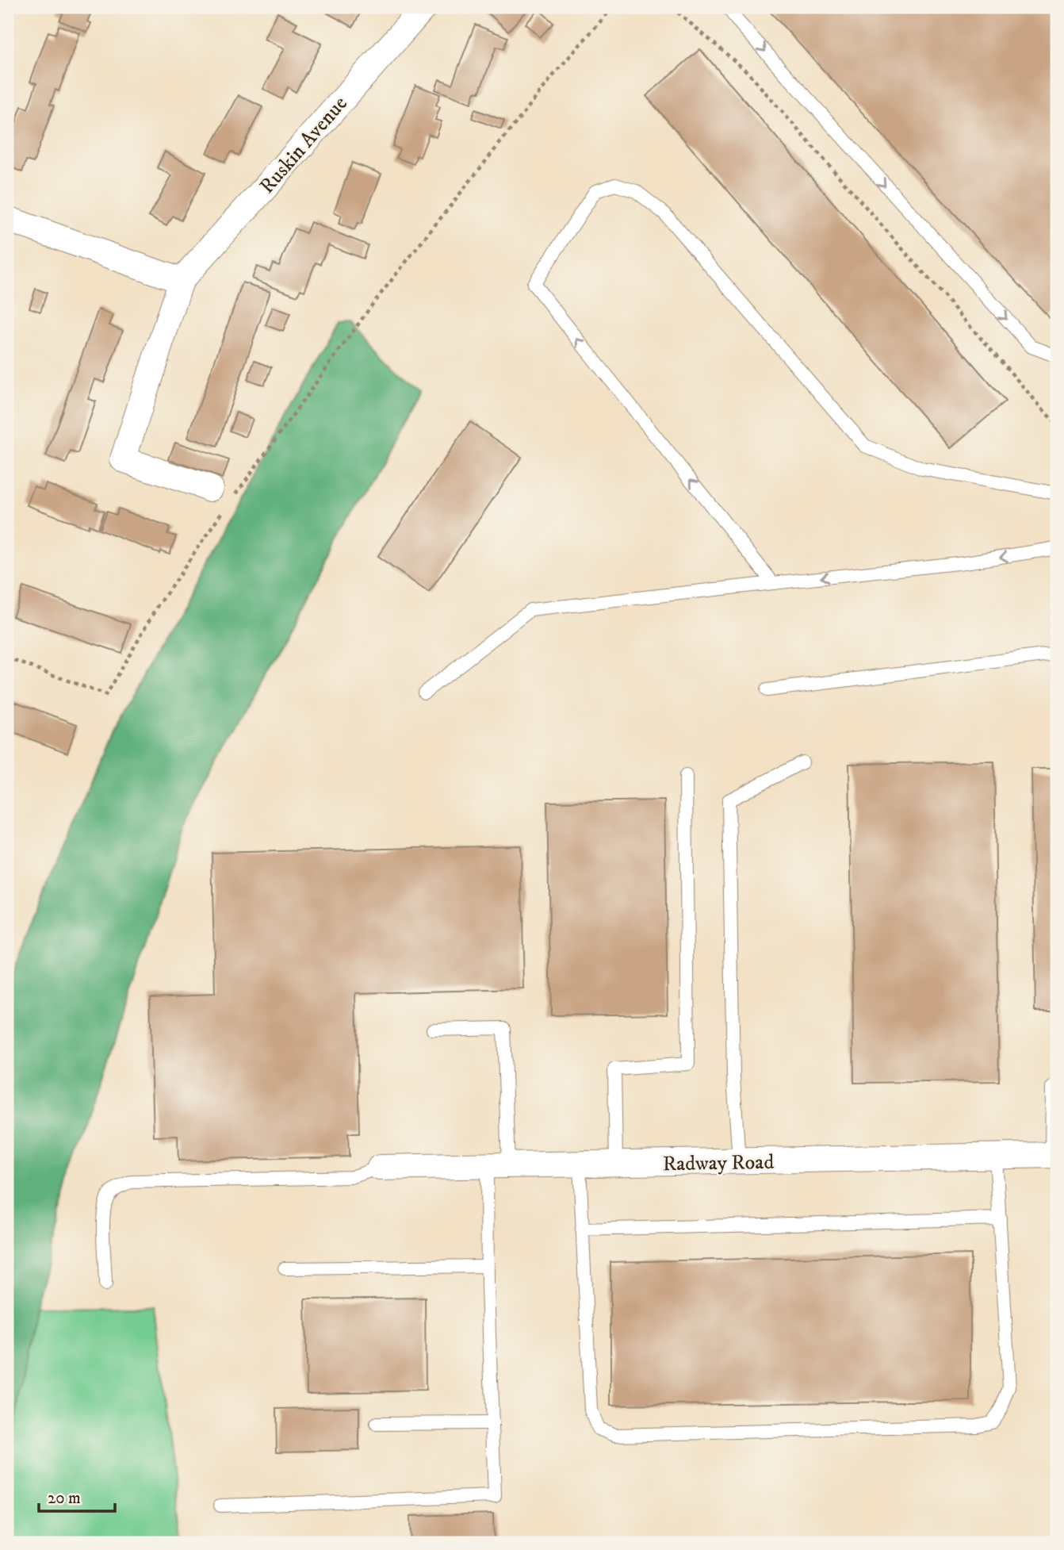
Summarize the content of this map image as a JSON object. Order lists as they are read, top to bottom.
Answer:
{
  "streets": {
    "street": ["Ruskin Avenue", "Radway Road"]
  },
  "scale_bar": "20 m"
}
